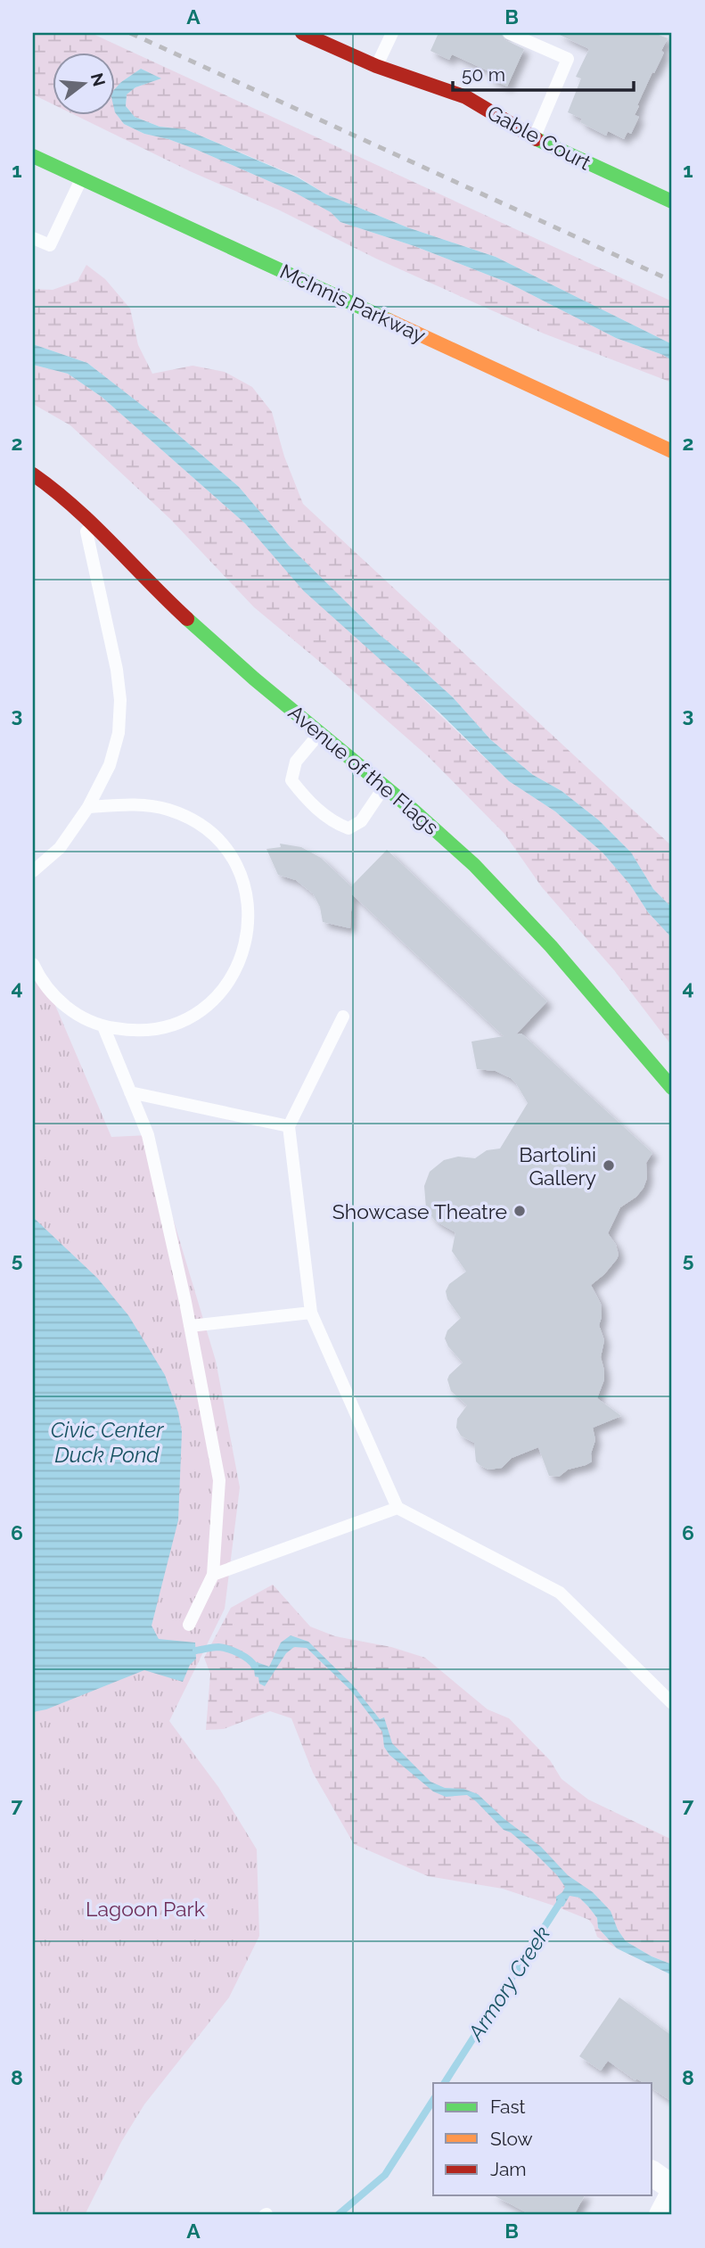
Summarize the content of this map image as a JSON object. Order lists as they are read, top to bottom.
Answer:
{
  "streets": {
    "street": ["Gable Court", "McInnis Parkway", "Avenue of the Flags"]
  },
  "water": ["Civic Center Duck Pond", "Armory Creek"],
  "parks": ["Lagoon Park"],
  "places": ["Bartolini Gallery", "Showcase Theatre"],
  "legend": ["Fast", "Slow", "Jam"],
  "scale_bar": "50 m",
  "north": "right",
  "grid": {
    "columns": ["A", "B"],
    "rows": [
      "1",
      "2",
      "3",
      "4",
      "5",
      "6",
      "7",
      "8"
    ]
  }
}
